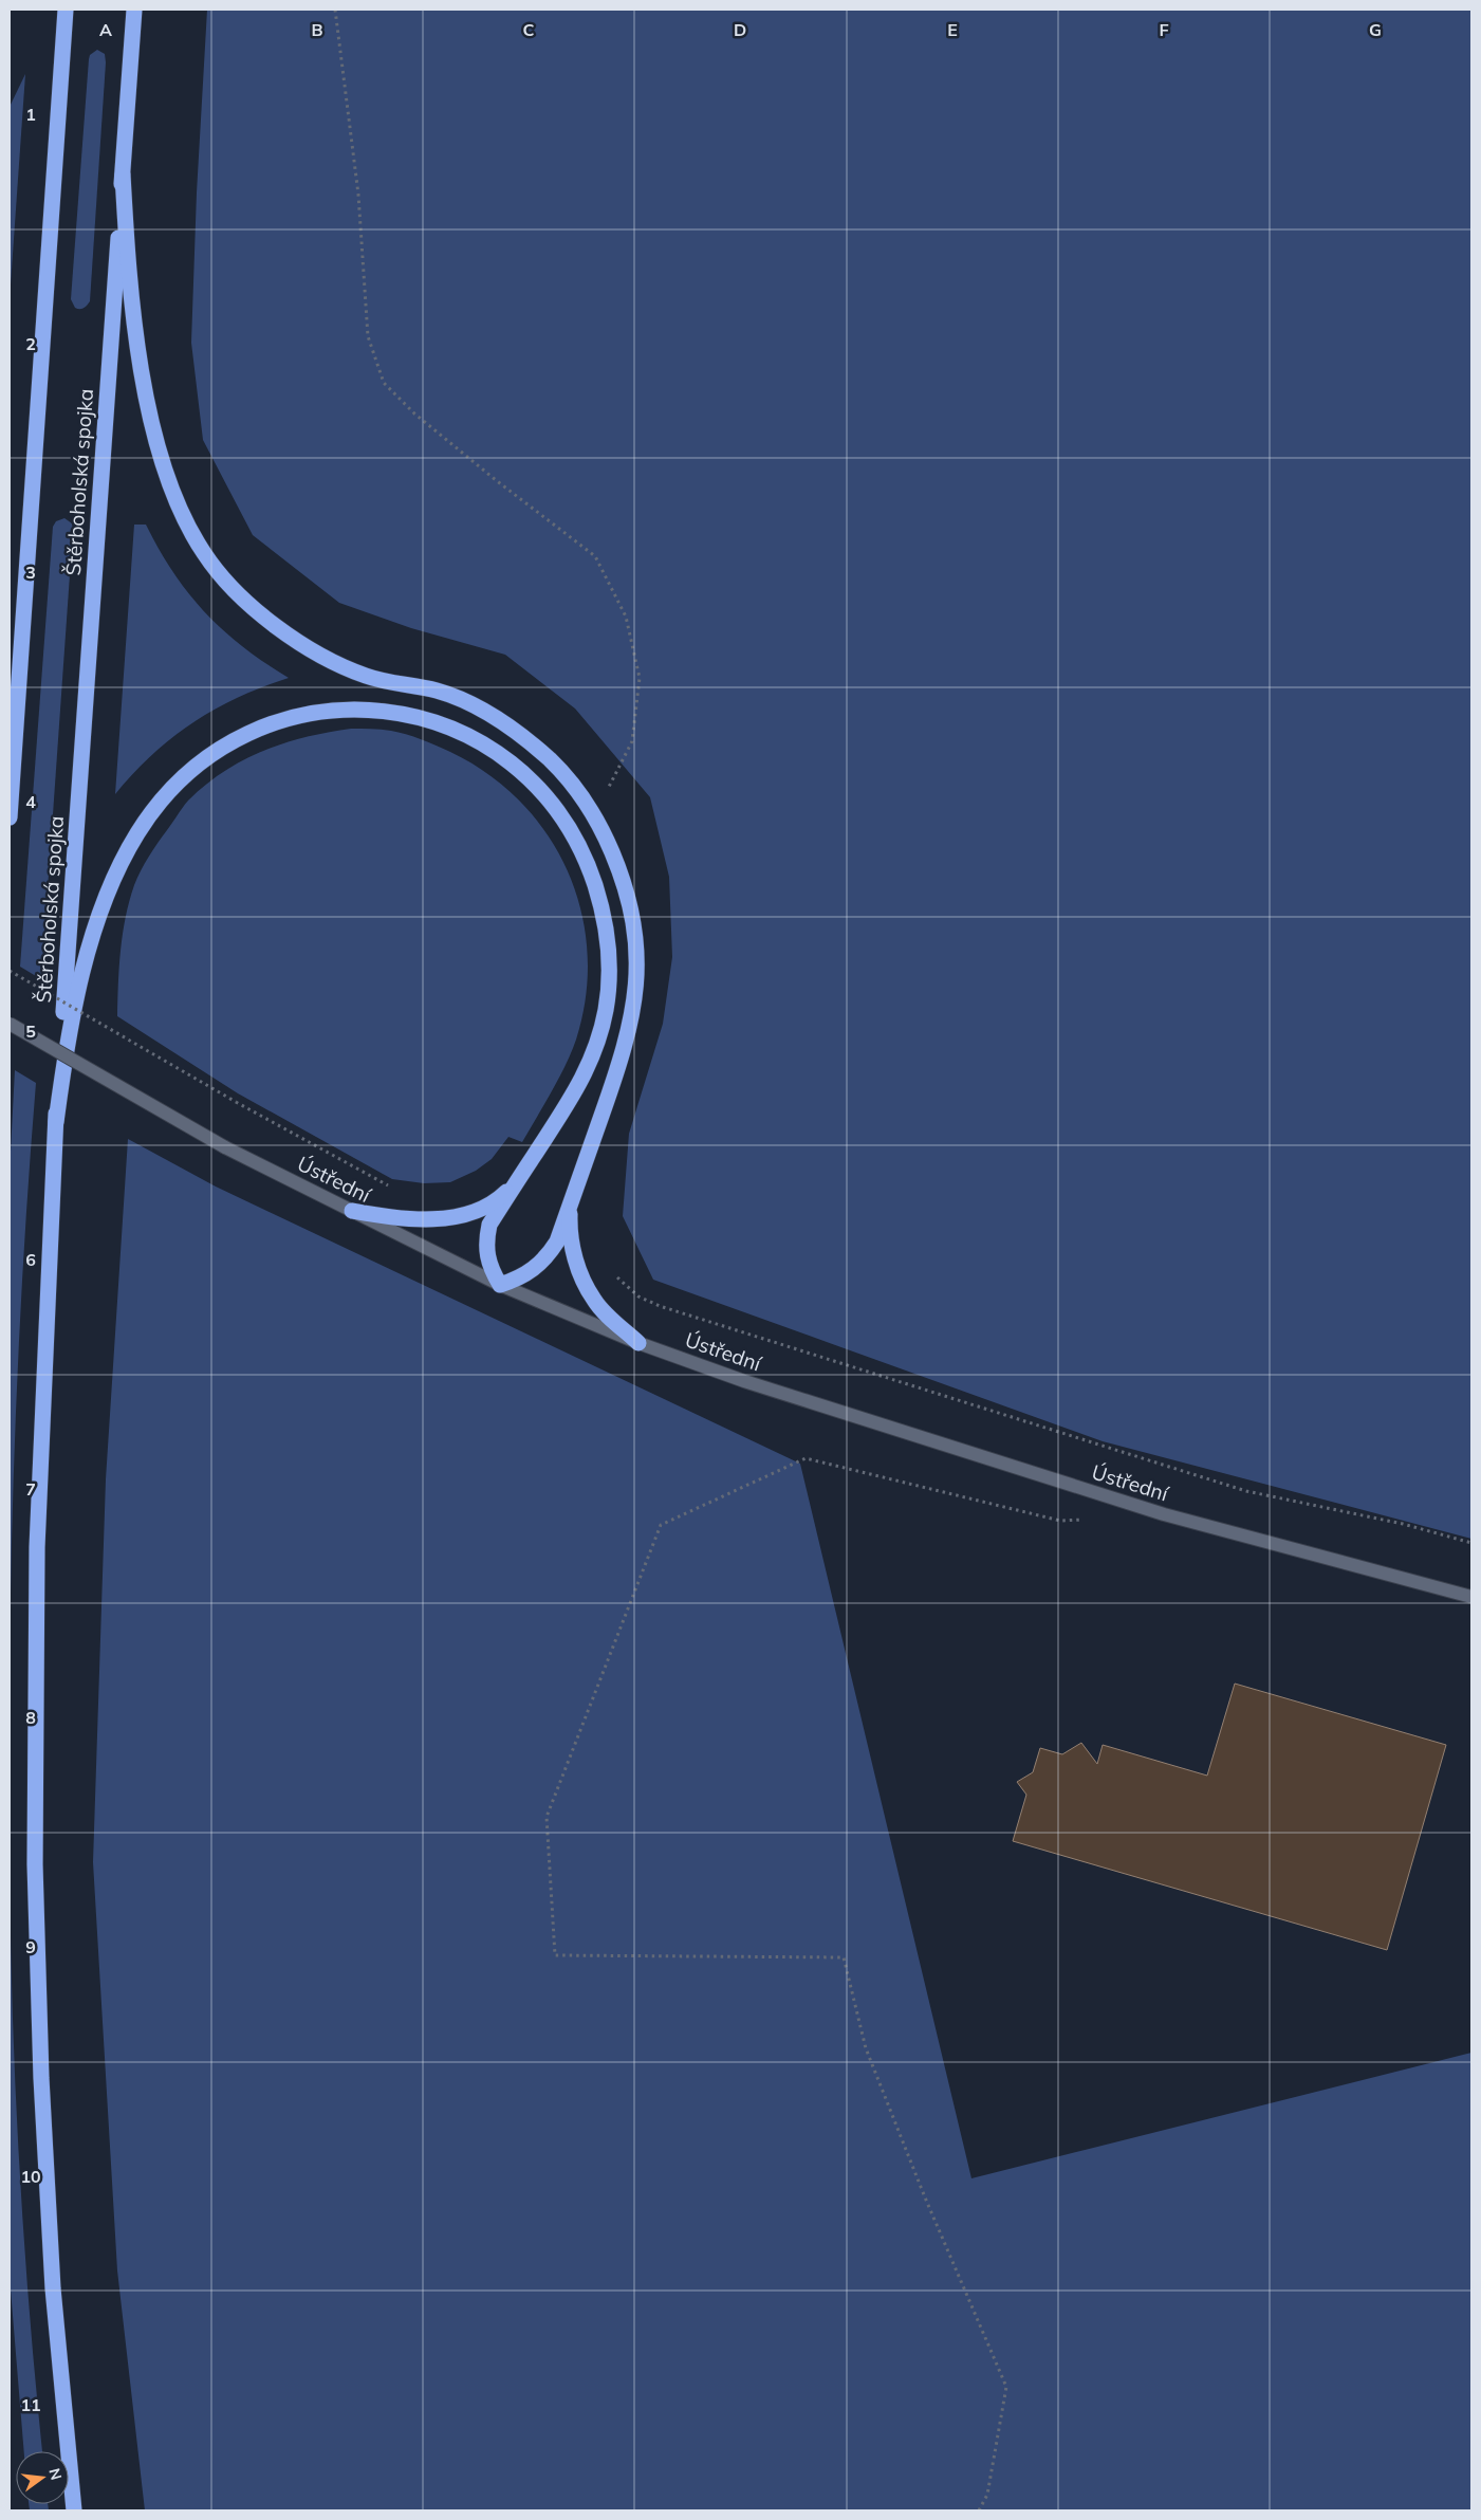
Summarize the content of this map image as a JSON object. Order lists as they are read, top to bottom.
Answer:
{
  "streets": {
    "highway": ["Štěrboholská spojka"],
    "street": ["Ústřední"]
  },
  "north": "right",
  "grid": {
    "columns": [
      "A",
      "B",
      "C",
      "D",
      "E",
      "F",
      "G"
    ],
    "rows": [
      "1",
      "2",
      "3",
      "4",
      "5",
      "6",
      "7",
      "8",
      "9",
      "10",
      "11"
    ]
  }
}
